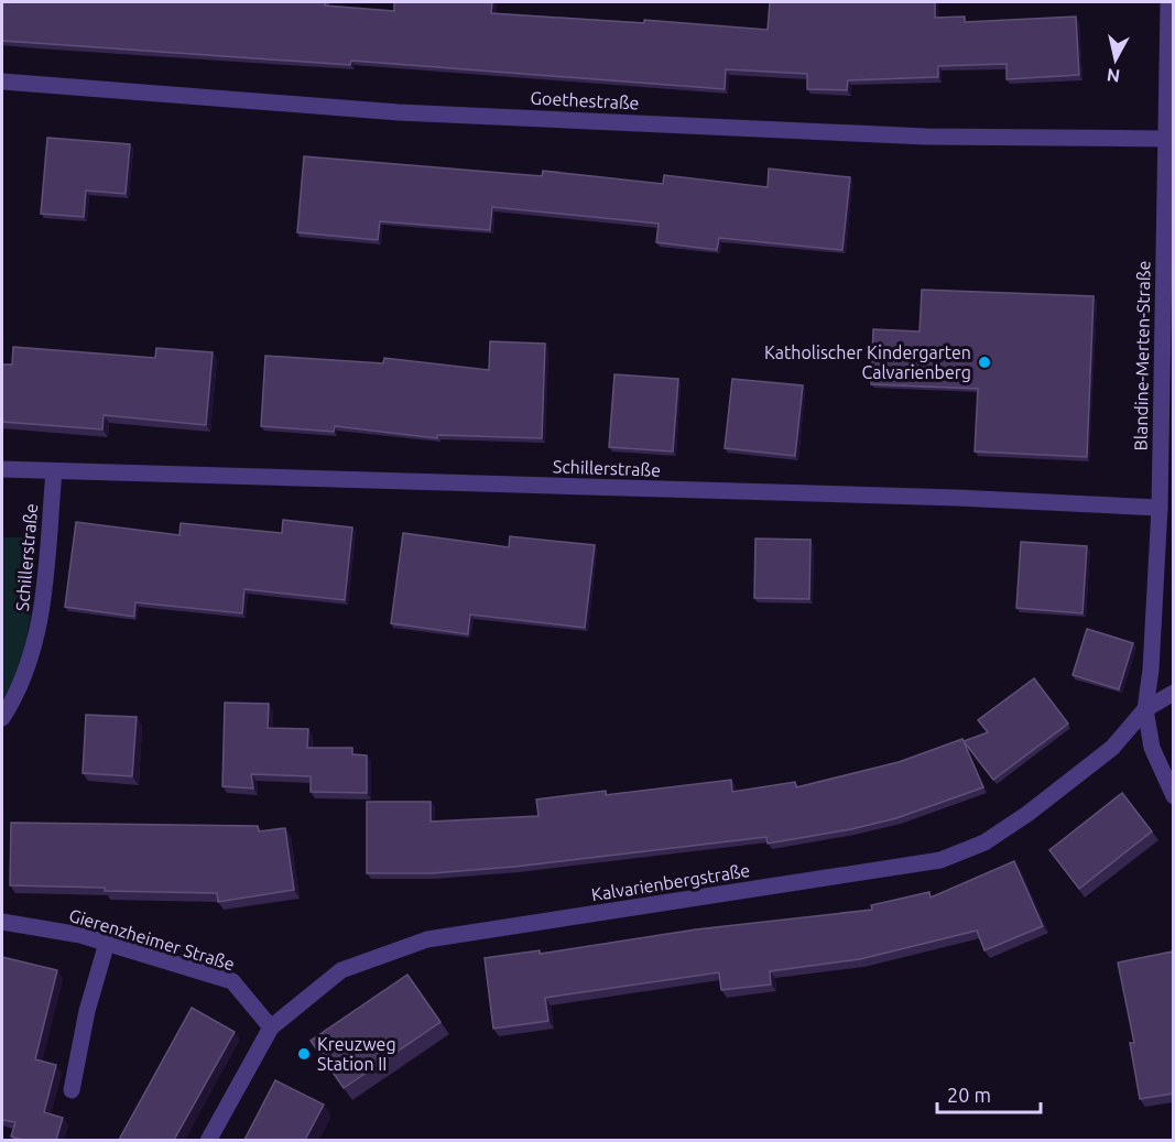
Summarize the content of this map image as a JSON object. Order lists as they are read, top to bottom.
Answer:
{
  "streets": {
    "street": [
      "Goethestraße",
      "Blandine-Merten-Straße",
      "Schillerstraße",
      "Kalvarienbergstraße",
      "Gierenzheimer Straße"
    ]
  },
  "crossings": [
    ["Goethestraße", "Blandine-Merten-Straße"],
    ["Blandine-Merten-Straße", "Schillerstraße"],
    ["Blandine-Merten-Straße", "Kalvarienbergstraße"],
    ["Kalvarienbergstraße", "Gierenzheimer Straße"]
  ],
  "places": ["Katholischer Kindergarten Calvarienberg", "Kreuzweg Station II"],
  "scale_bar": "20 m",
  "north": "bottom"
}
